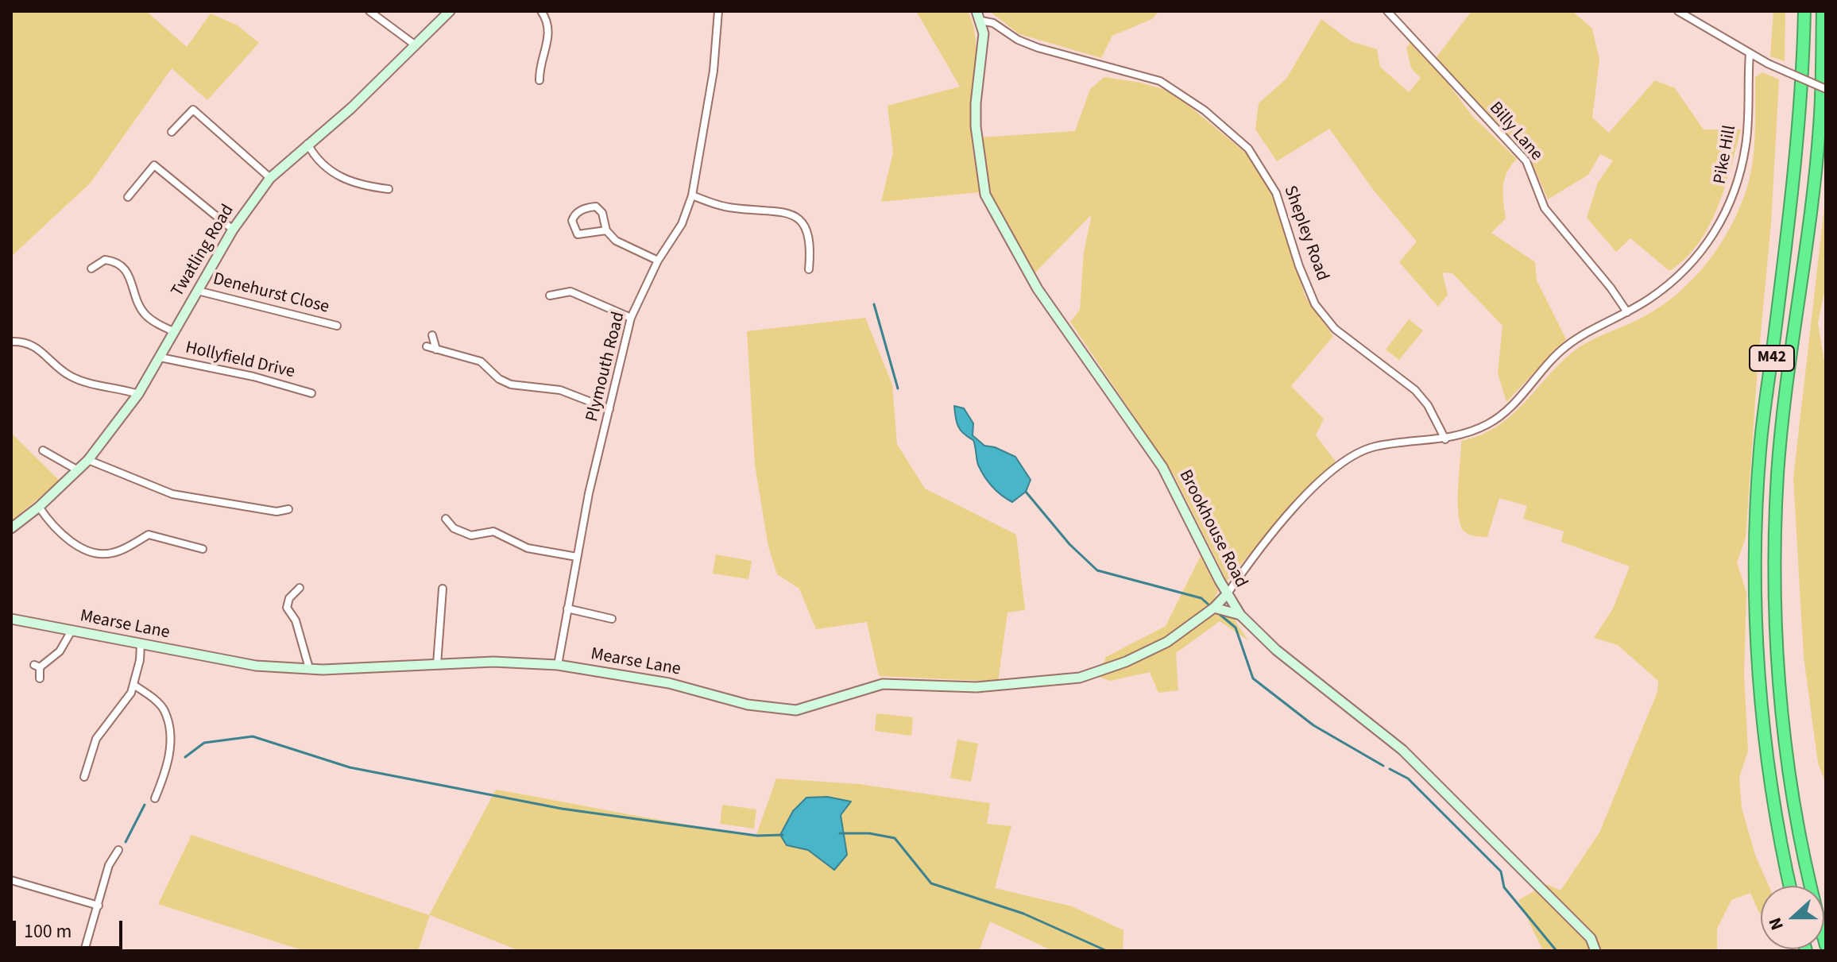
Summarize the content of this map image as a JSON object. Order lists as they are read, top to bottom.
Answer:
{
  "streets": {
    "highway": ["M42"],
    "street": [
      "Billy Lane",
      "Pike Hill",
      "Shepley Road",
      "Twatling Road",
      "Denehurst Close",
      "Hollyfield Drive",
      "Plymouth Road",
      "Brookhouse Road",
      "Mearse Lane"
    ]
  },
  "crossings": [
    ["Billy Lane", "Pike Hill"],
    ["Pike Hill", "Shepley Road"],
    ["Pike Hill", "Brookhouse Road"],
    ["Pike Hill", "Mearse Lane"],
    ["Shepley Road", "Brookhouse Road"],
    ["Twatling Road", "Denehurst Close"],
    ["Twatling Road", "Hollyfield Drive"],
    ["Plymouth Road", "Mearse Lane"],
    ["Brookhouse Road", "Mearse Lane"]
  ],
  "scale_bar": "100 m",
  "north": "left"
}
